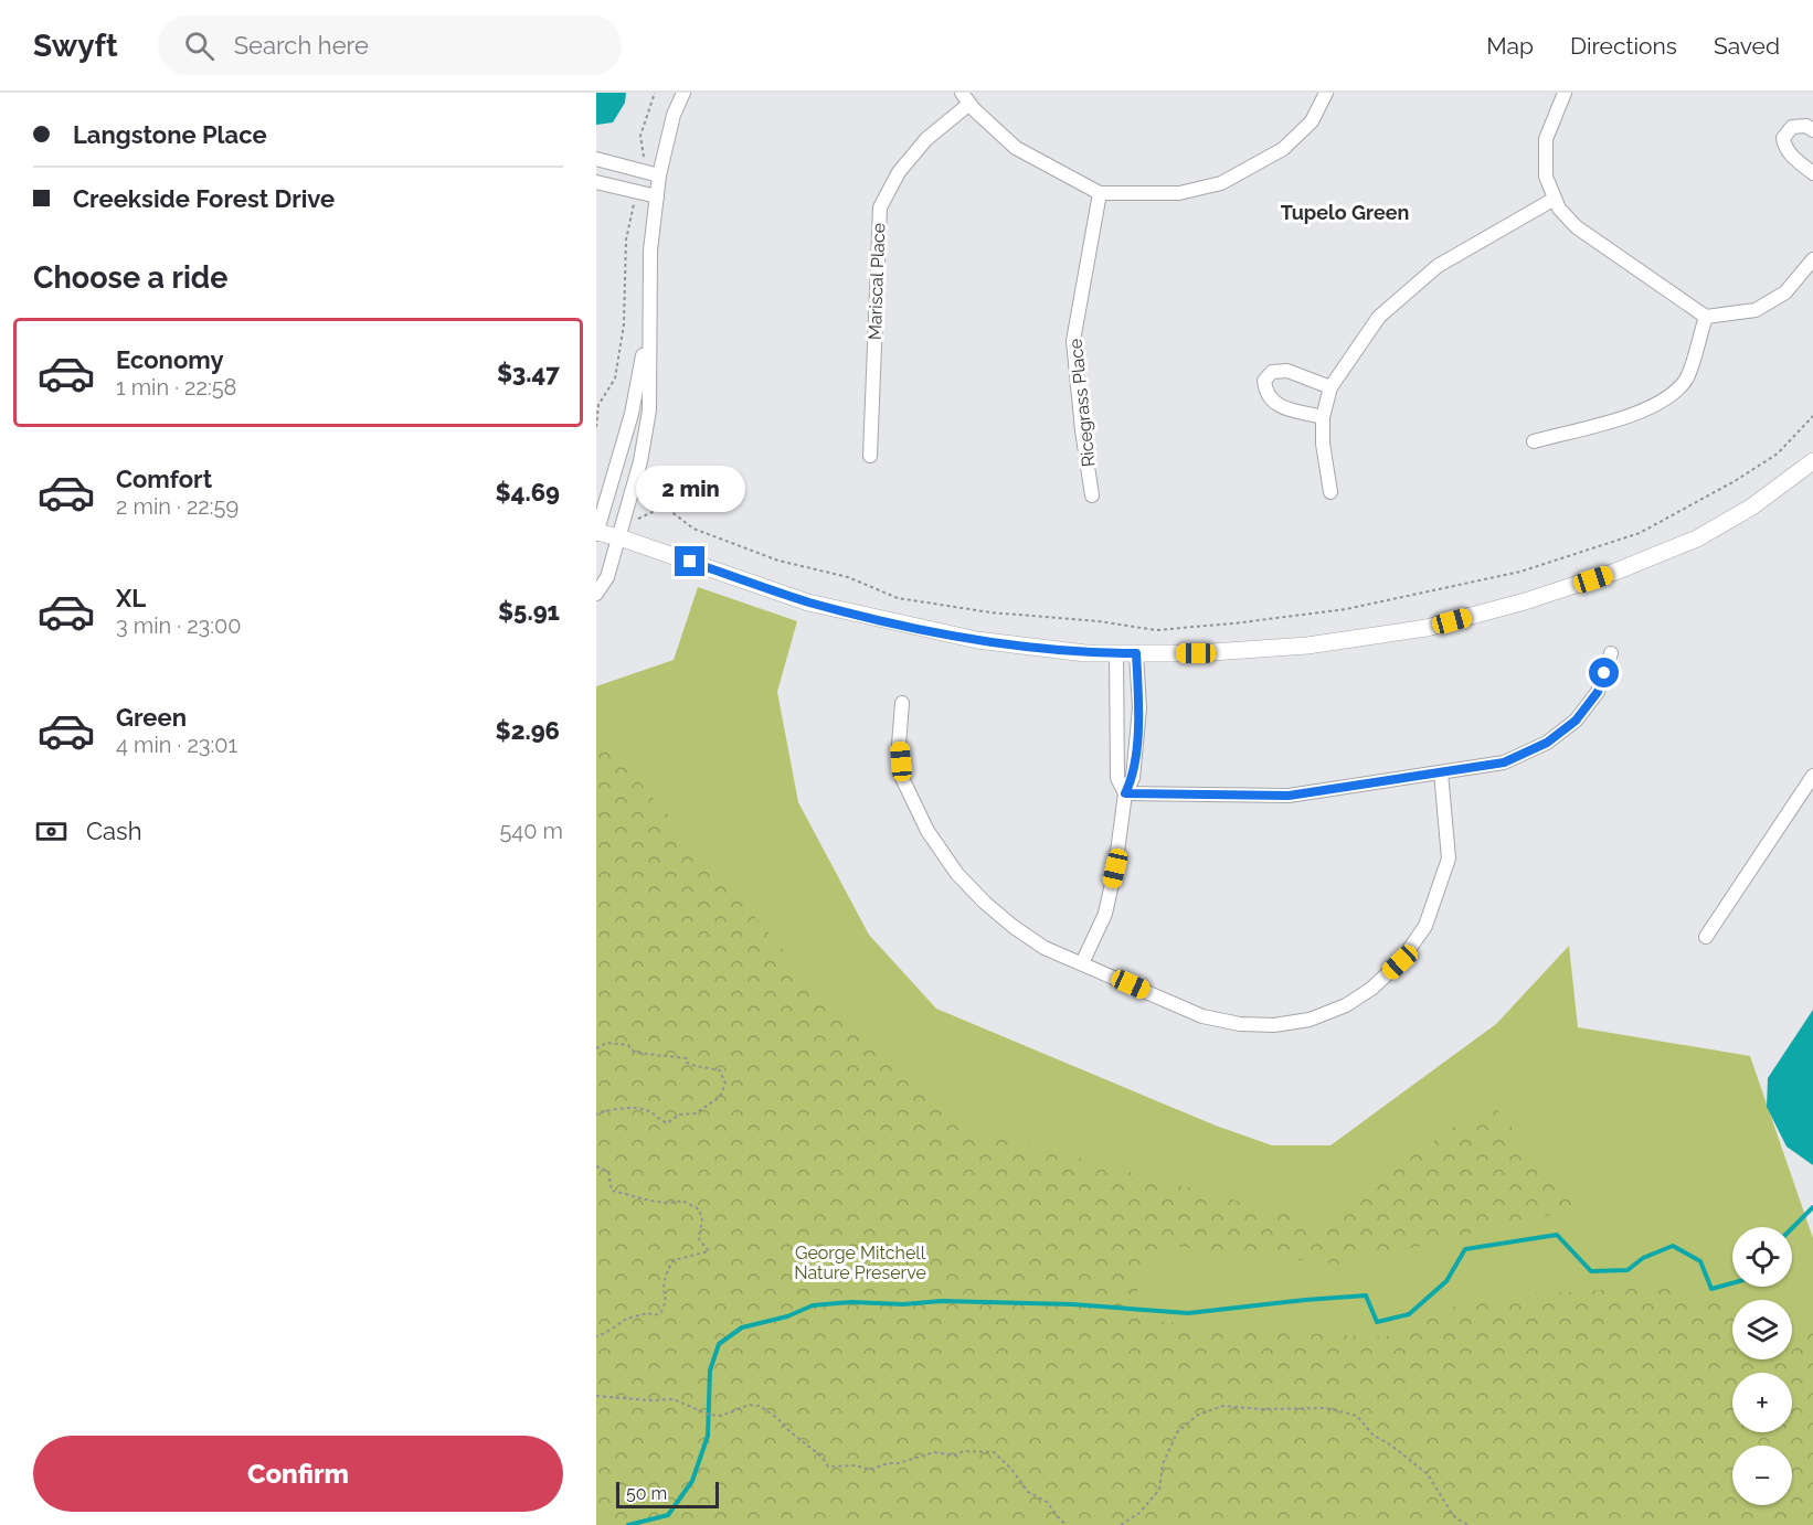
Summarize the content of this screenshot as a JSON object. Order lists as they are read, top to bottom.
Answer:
{
  "streets": {
    "street": ["Mariscal Place", "Ricegrass Place"]
  },
  "districts": ["Tupelo Green"],
  "parks": ["George Mitchell Nature Preserve"],
  "scale_bar": "50 m",
  "page": {
    "header": "Swyft",
    "search": "Search here",
    "nav": ["Map", "Directions", "Saved"],
    "banner": ["Langstone Place", "Creekside Forest Drive"],
    "heading": "Choose a ride",
    "list": [
      {
        "name": "Economy",
        "note": "1 min · 22:58",
        "value": "$3.47"
      },
      {
        "name": "Comfort",
        "note": "2 min · 22:59",
        "value": "$4.69"
      },
      {
        "name": "XL",
        "note": "3 min · 23:00",
        "value": "$5.91"
      },
      {
        "name": "Green",
        "note": "4 min · 23:01",
        "value": "$2.96"
      }
    ],
    "bubble": "2 min",
    "pay": ["Cash", "540 m"],
    "map_buttons": ["+", "−"],
    "buttons": "Confirm",
    "scale": "50 m"
  }
}
